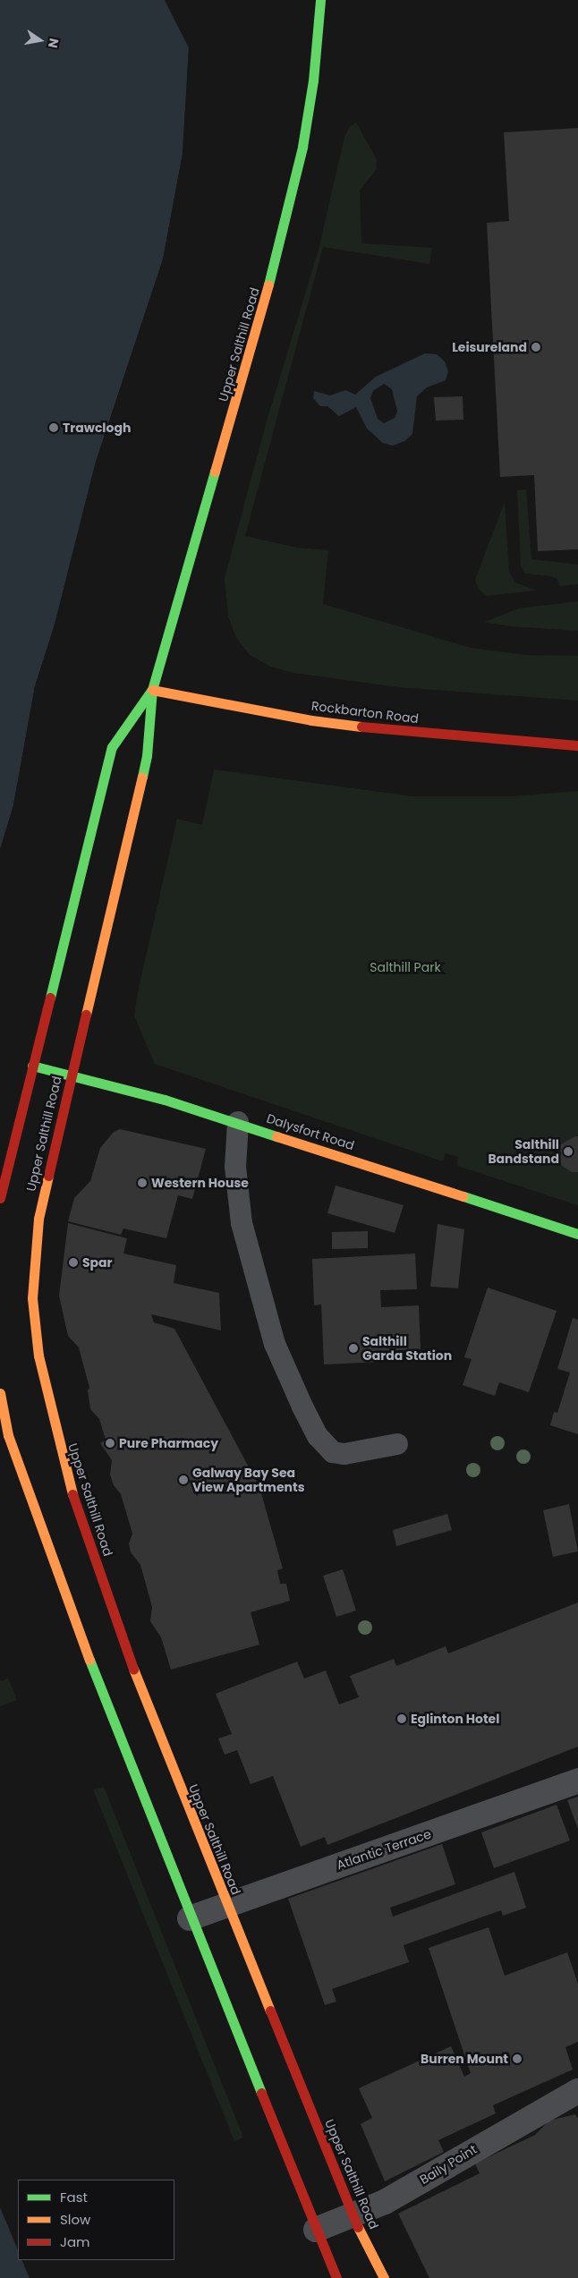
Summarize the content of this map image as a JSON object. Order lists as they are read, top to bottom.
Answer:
{
  "streets": {
    "main road": ["Upper Salthill Road", "Rockbarton Road", "Dalysfort Road"],
    "street": ["Atlantic Terrace", "Baily Point"]
  },
  "crossings": [
    ["Upper Salthill Road", "Rockbarton Road"],
    ["Upper Salthill Road", "Dalysfort Road"],
    ["Upper Salthill Road", "Atlantic Terrace"],
    ["Upper Salthill Road", "Baily Point"]
  ],
  "parks": ["Salthill Park"],
  "places": [
    "Leisureland",
    "Trawclogh",
    "Salthill Bandstand",
    "Western House",
    "Spar",
    "Salthill Garda Station",
    "Pure Pharmacy",
    "Galway Bay Sea View Apartments",
    "Eglinton Hotel",
    "Burren Mount"
  ],
  "legend": ["Fast", "Slow", "Jam"],
  "north": "right"
}
